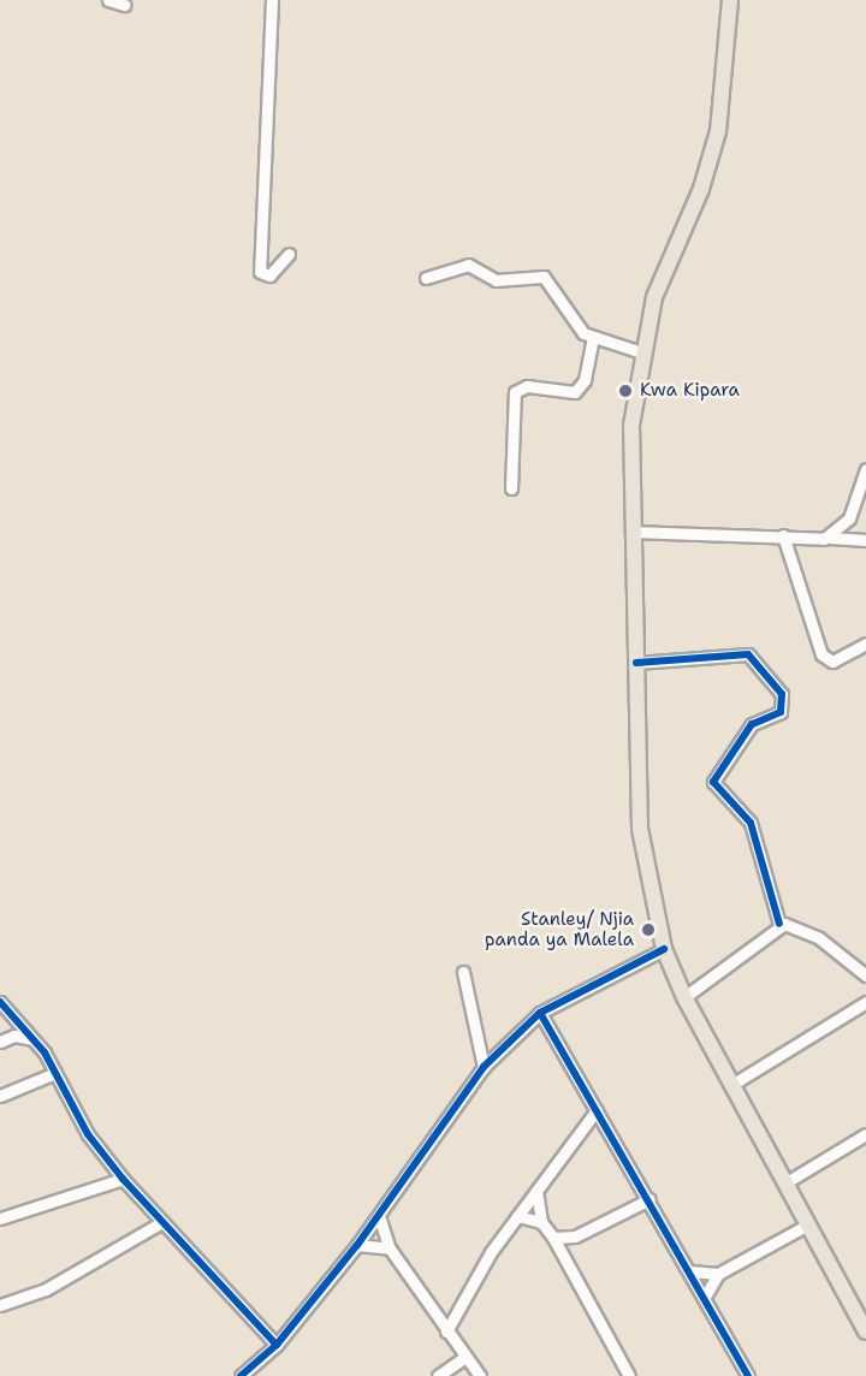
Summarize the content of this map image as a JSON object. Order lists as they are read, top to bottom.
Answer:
{
  "places": ["Kwa Kipara", "Stanley/ Njia panda ya Malela"]
}
